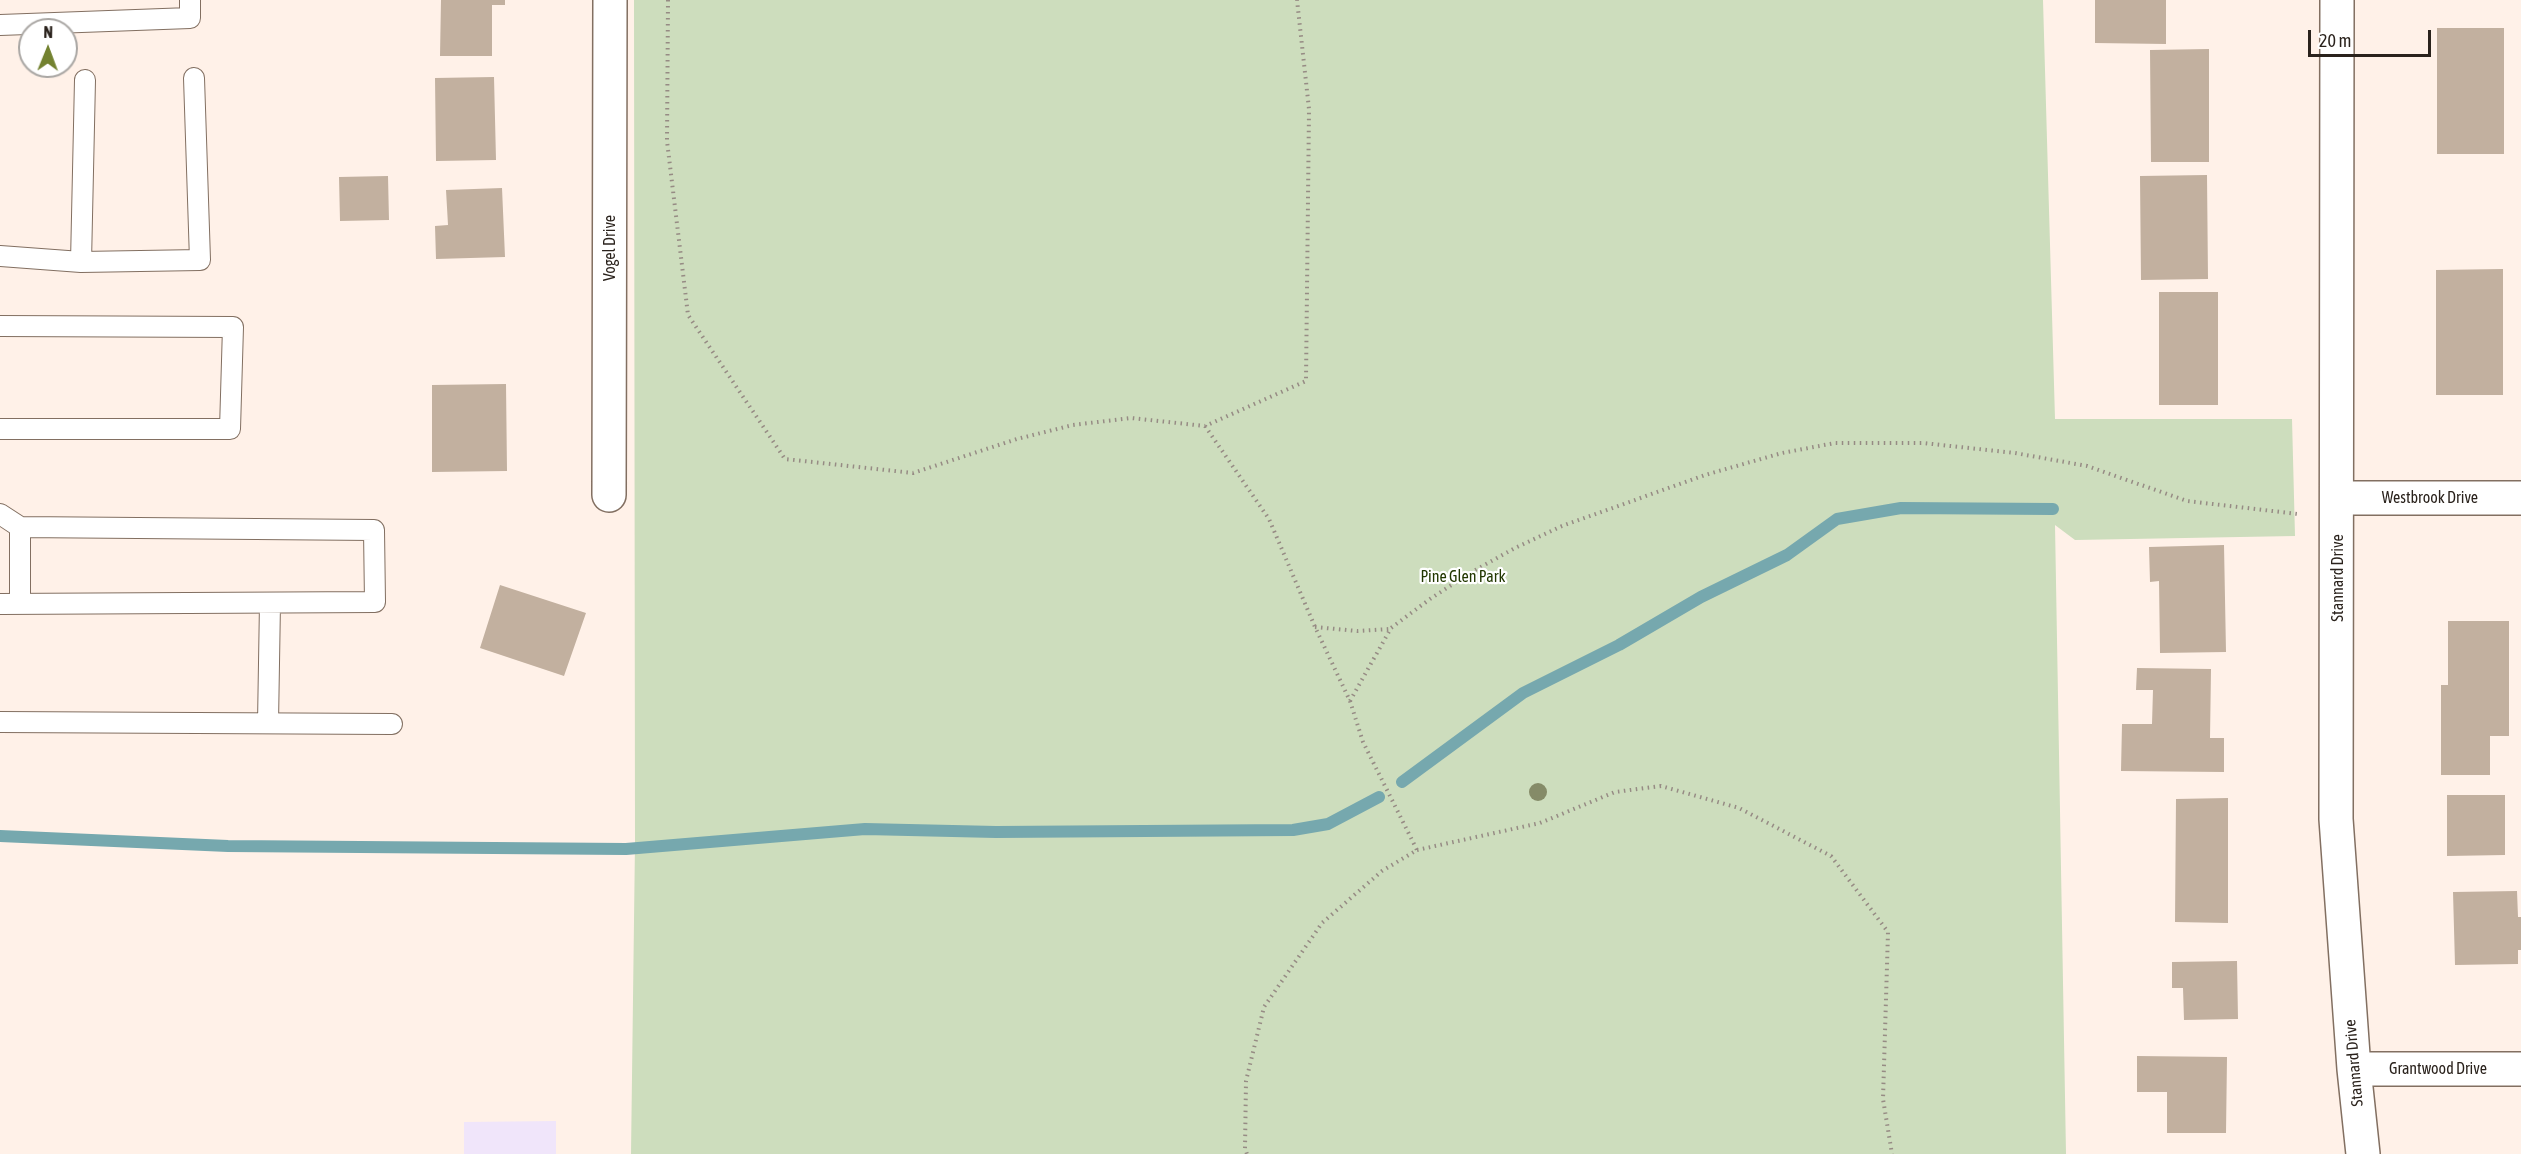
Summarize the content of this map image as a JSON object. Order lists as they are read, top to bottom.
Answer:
{
  "streets": {
    "street": [
      "Vogel Drive",
      "Westbrook Drive",
      "Stannard Drive",
      "Grantwood Drive"
    ]
  },
  "crossings": [
    ["Westbrook Drive", "Stannard Drive"],
    ["Stannard Drive", "Grantwood Drive"]
  ],
  "parks": ["Pine Glen Park"],
  "scale_bar": "20 m",
  "north": "top"
}
